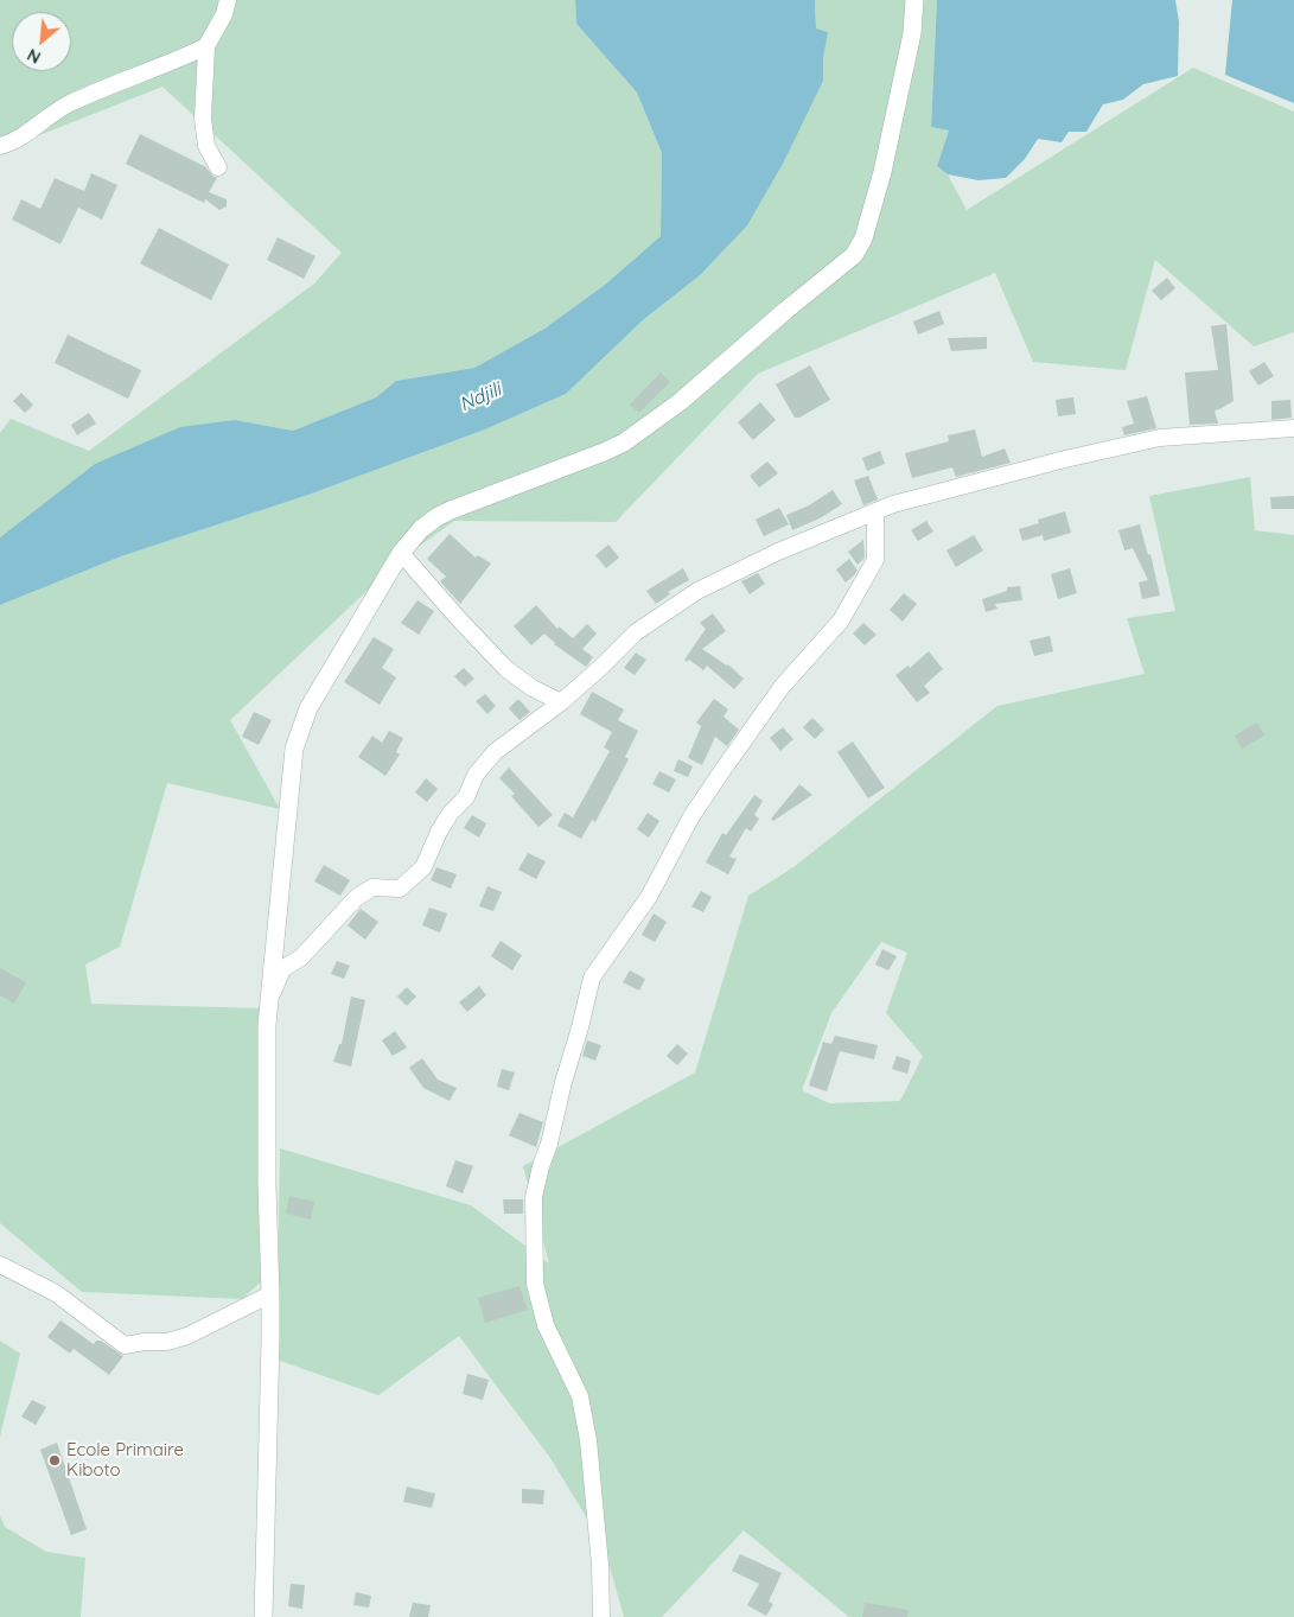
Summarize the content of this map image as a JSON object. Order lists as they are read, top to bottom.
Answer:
{
  "water": ["Ndjili"],
  "places": ["Ecole Primaire Kiboto"],
  "north": "bottom left"
}
